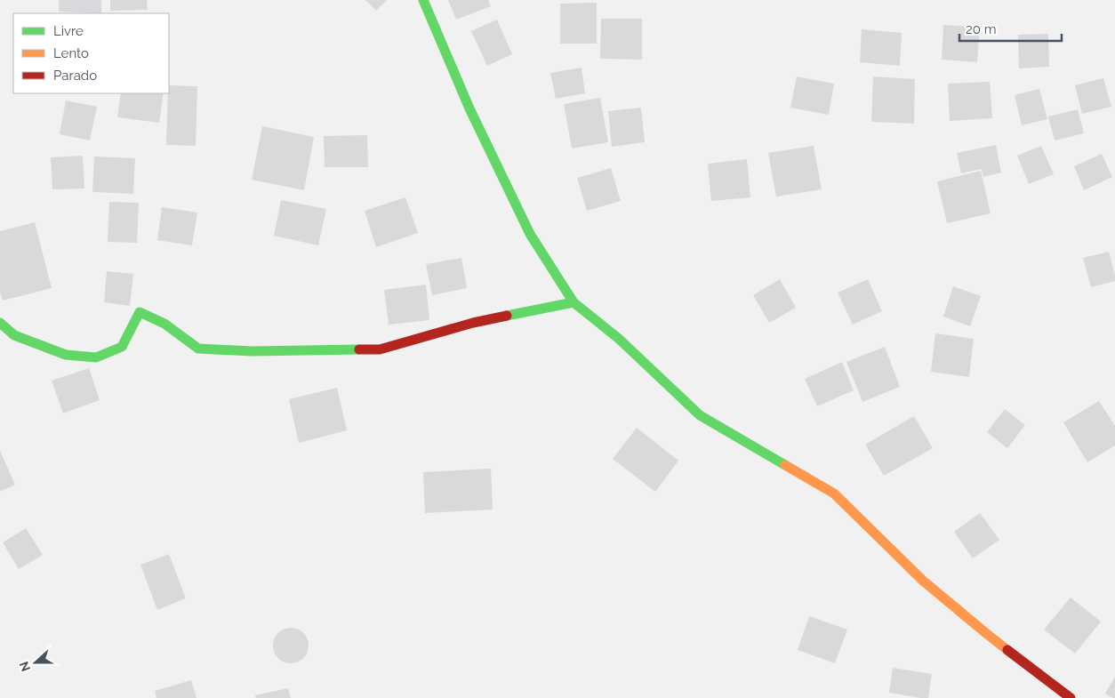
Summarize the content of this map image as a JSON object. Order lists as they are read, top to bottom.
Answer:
{
  "legend": ["Livre", "Lento", "Parado"],
  "scale_bar": "20 m",
  "north": "left"
}
